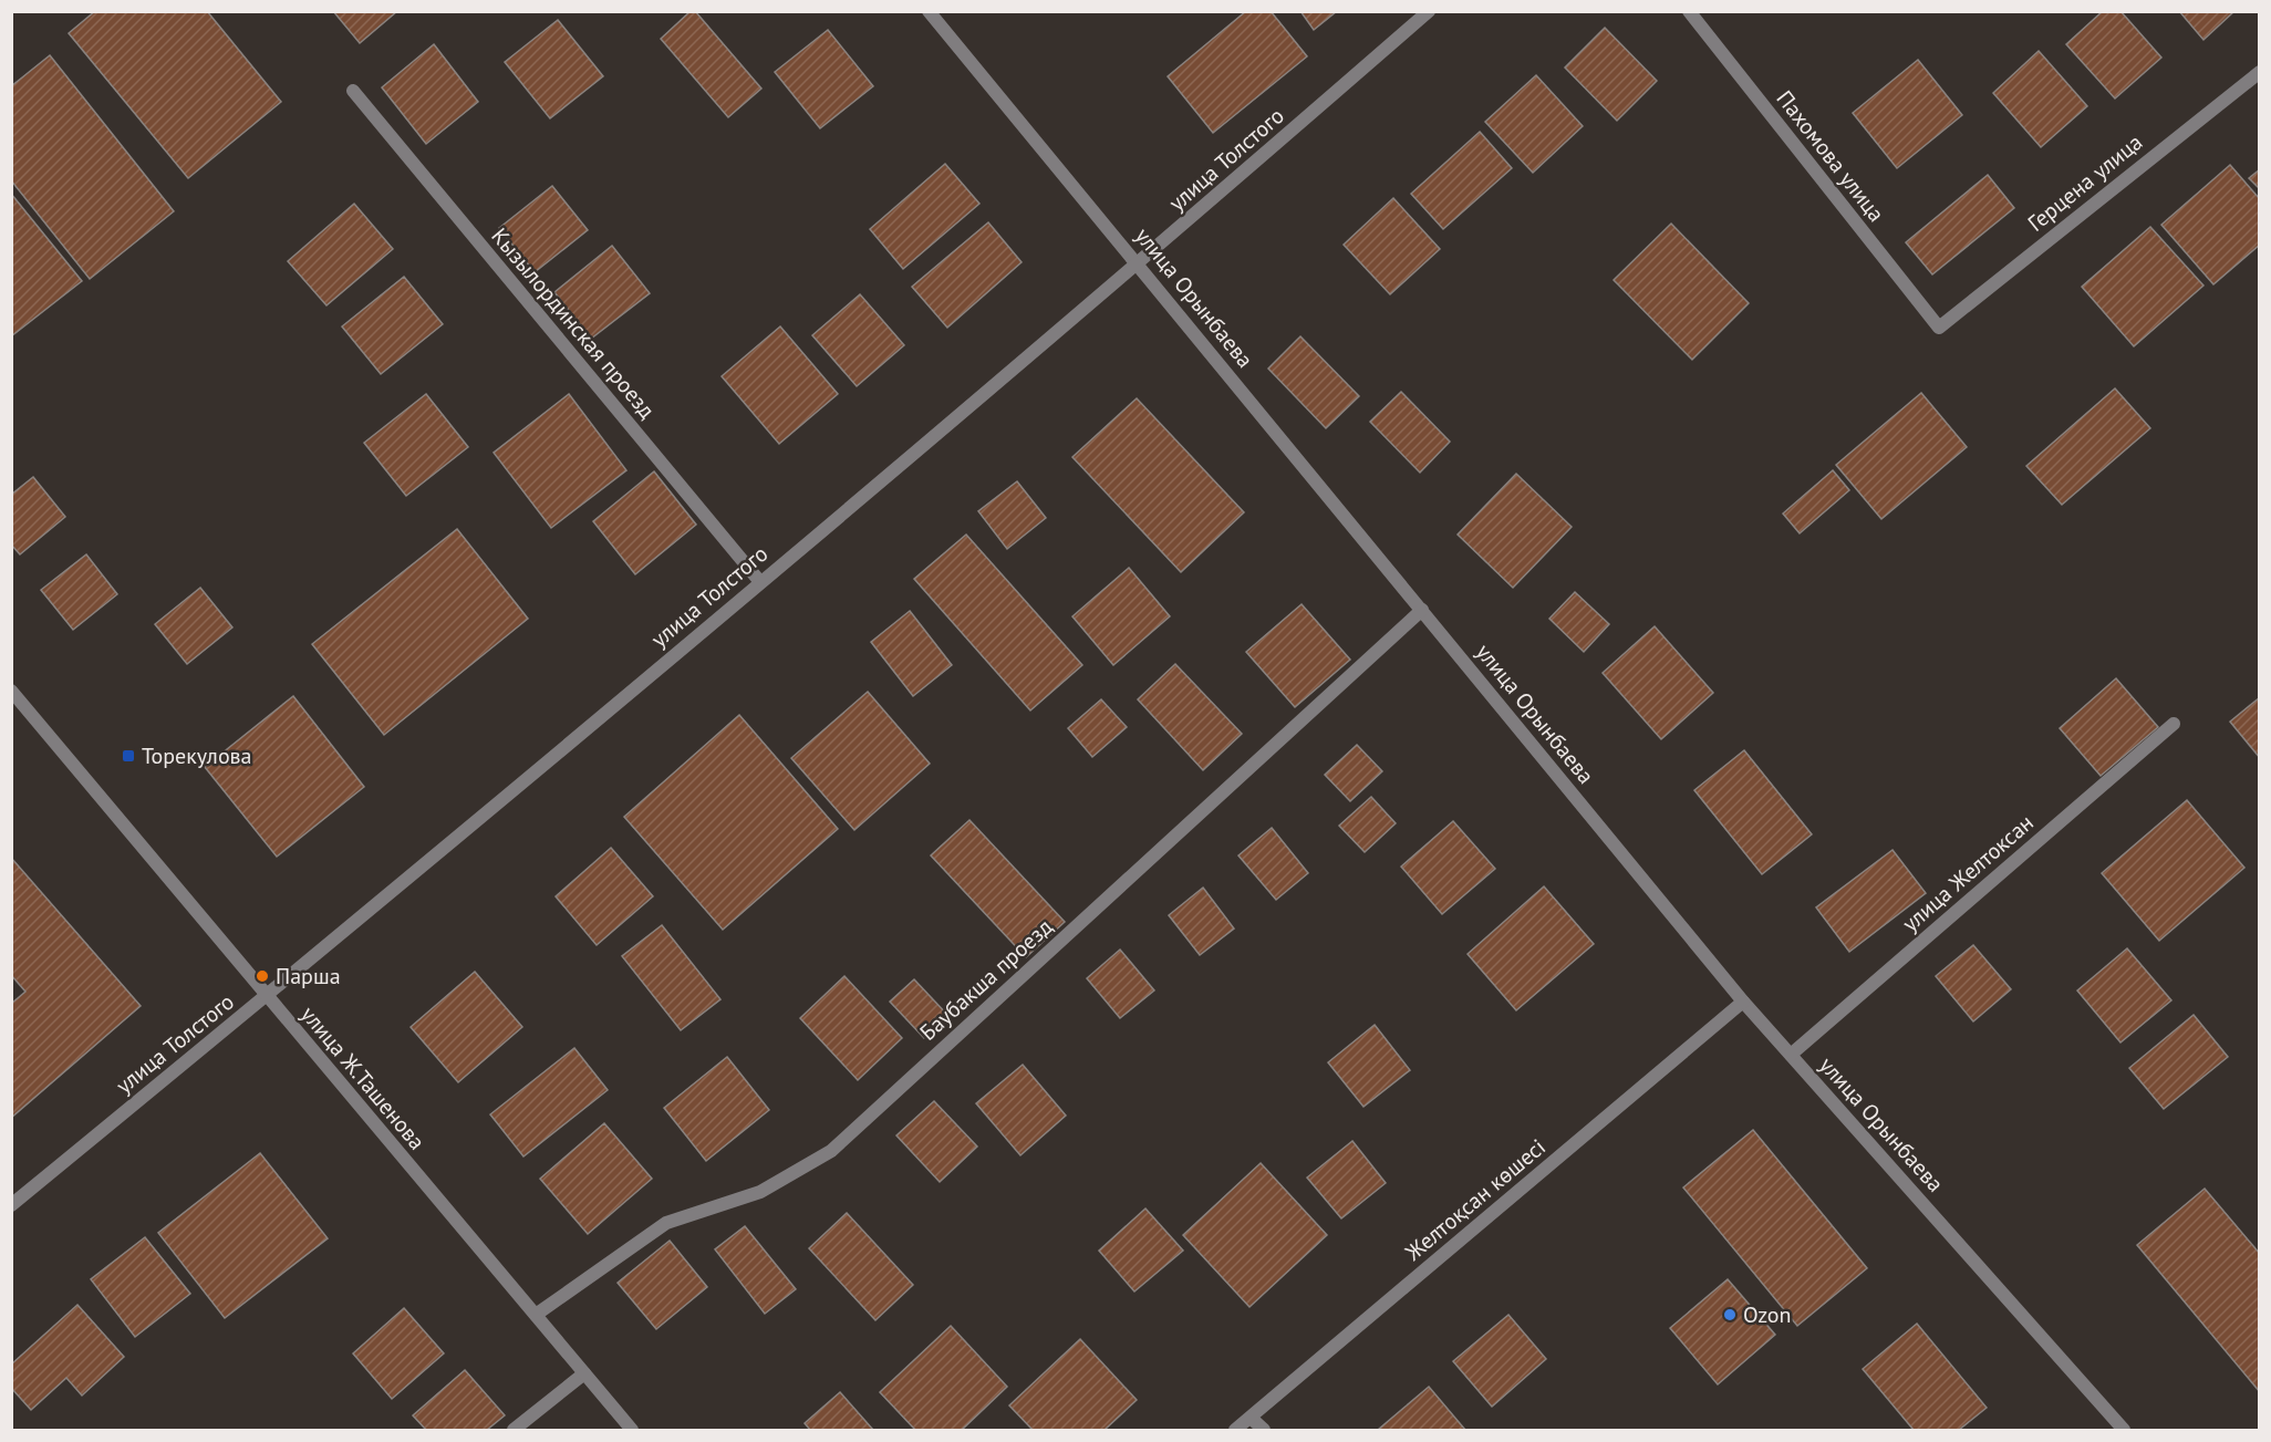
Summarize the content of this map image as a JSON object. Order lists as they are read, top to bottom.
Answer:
{
  "streets": {
    "street": [
      "Пахомова улица",
      "улица Толстого",
      "Герцена улица",
      "улица Орынбаева",
      "Кызылординская проезд",
      "улица Желтоксан",
      "Баубакша проезд",
      "улица Ж.Ташенова",
      "Желтоқсан көшесі"
    ]
  },
  "crossings": [
    ["Пахомова улица", "Герцена улица"],
    ["улица Толстого", "улица Орынбаева"],
    ["улица Толстого", "Кызылординская проезд"],
    ["улица Толстого", "улица Ж.Ташенова"],
    ["улица Орынбаева", "улица Желтоксан"],
    ["улица Орынбаева", "Баубакша проезд"],
    ["улица Орынбаева", "Желтоқсан көшесі"],
    ["Баубакша проезд", "улица Ж.Ташенова"]
  ],
  "places": {
    "transit": ["Торекулова"],
    "other": ["Парша", "Ozon"]
  }
}
